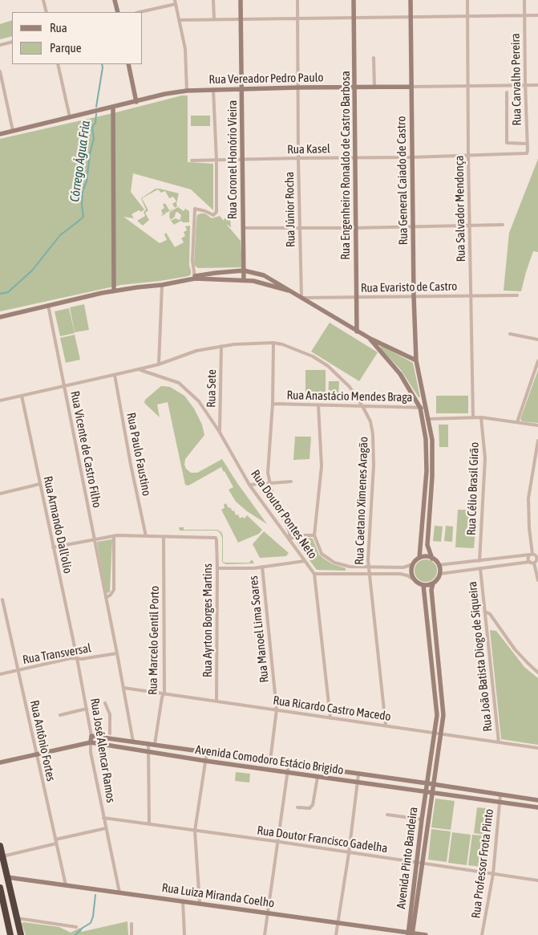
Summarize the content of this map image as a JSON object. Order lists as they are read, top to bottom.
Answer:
{
  "streets": {
    "main road": [
      "Rua Vereador Pedro Paulo",
      "Rua Coronel Honório Vieira",
      "Rua Engenheiro Ronaldo de Castro Barbosa",
      "Rua General Caiado de Castro",
      "Rua José Alencar Ramos",
      "Avenida Comodoro Estácio Brigido",
      "Avenida Pinto Bandeira",
      "Rua Luiza Miranda Coelho"
    ],
    "street": [
      "Rua Carvalho Pereira",
      "Rua Kasel",
      "Rua Salvador Mendonça",
      "Rua Júnior Rocha",
      "Rua Evaristo de Castro",
      "Rua Sete",
      "Rua Anastácio Mendes Braga",
      "Rua Vicente de Castro Filho",
      "Rua Paulo Faustino",
      "Rua Célio Brasil Girão",
      "Rua Caetano Ximenes Aragão",
      "Rua Doutor Pontes Neto",
      "Rua Armando Dall'olio",
      "Rua Ayrton Borges Martins",
      "Rua Manoel Lima Soares",
      "Rua Marcelo Gentil Porto",
      "Rua Transversal",
      "Rua João Batista Diogo de Siqueira",
      "Rua Ricardo Castro Macedo",
      "Rua Antônio Fortes",
      "Rua Doutor Francisco Gadelha",
      "Rua Professor Frota Pinto"
    ]
  },
  "crossings": [
    ["Rua Vereador Pedro Paulo", "Rua Carvalho Pereira"],
    ["Rua Vereador Pedro Paulo", "Rua Coronel Honório Vieira"],
    ["Rua Vereador Pedro Paulo", "Rua Engenheiro Ronaldo de Castro Barbosa"],
    ["Rua Vereador Pedro Paulo", "Rua General Caiado de Castro"],
    ["Rua Vereador Pedro Paulo", "Rua Salvador Mendonça"],
    ["Rua Vereador Pedro Paulo", "Rua Júnior Rocha"],
    ["Rua Carvalho Pereira", "Rua Kasel"],
    ["Rua Kasel", "Rua Coronel Honório Vieira"],
    ["Rua Kasel", "Rua Engenheiro Ronaldo de Castro Barbosa"],
    ["Rua Kasel", "Rua General Caiado de Castro"],
    ["Rua Kasel", "Rua Salvador Mendonça"],
    ["Rua Kasel", "Rua Júnior Rocha"],
    ["Rua Engenheiro Ronaldo de Castro Barbosa", "Rua Evaristo de Castro"],
    ["Rua General Caiado de Castro", "Rua Evaristo de Castro"],
    ["Rua General Caiado de Castro", "Rua Anastácio Mendes Braga"],
    ["Rua General Caiado de Castro", "Avenida Pinto Bandeira"],
    ["Rua Salvador Mendonça", "Rua Evaristo de Castro"],
    ["Rua Júnior Rocha", "Rua Evaristo de Castro"],
    ["Rua Sete", "Rua Caetano Ximenes Aragão"],
    ["Rua Sete", "Rua Doutor Pontes Neto"],
    ["Rua Anastácio Mendes Braga", "Rua Caetano Ximenes Aragão"],
    ["Rua Vicente de Castro Filho", "Rua Caetano Ximenes Aragão"],
    ["Rua Vicente de Castro Filho", "Rua Transversal"],
    ["Rua Vicente de Castro Filho", "Rua Ricardo Castro Macedo"],
    ["Rua Vicente de Castro Filho", "Avenida Comodoro Estácio Brigido"],
    ["Rua Paulo Faustino", "Rua Caetano Ximenes Aragão"],
    ["Rua Caetano Ximenes Aragão", "Rua Doutor Pontes Neto"],
    ["Rua Caetano Ximenes Aragão", "Rua Armando Dall'olio"],
    ["Rua Caetano Ximenes Aragão", "Rua Ricardo Castro Macedo"],
    ["Rua Doutor Pontes Neto", "Rua Ricardo Castro Macedo"],
    ["Rua Armando Dall'olio", "Rua Transversal"],
    ["Rua Armando Dall'olio", "Rua José Alencar Ramos"],
    ["Rua Ayrton Borges Martins", "Rua Marcelo Gentil Porto"],
    ["Rua Ayrton Borges Martins", "Rua Ricardo Castro Macedo"],
    ["Rua Manoel Lima Soares", "Rua Ricardo Castro Macedo"],
    ["Rua Manoel Lima Soares", "Avenida Comodoro Estácio Brigido"],
    ["Rua Marcelo Gentil Porto", "Rua Ricardo Castro Macedo"],
    ["Rua Marcelo Gentil Porto", "Avenida Comodoro Estácio Brigido"],
    ["Rua Transversal", "Rua Antônio Fortes"],
    ["Rua Transversal", "Rua José Alencar Ramos"],
    ["Rua João Batista Diogo de Siqueira", "Rua Ricardo Castro Macedo"],
    ["Rua Ricardo Castro Macedo", "Avenida Pinto Bandeira"],
    ["Rua Antônio Fortes", "Avenida Comodoro Estácio Brigido"],
    ["Rua Antônio Fortes", "Rua Luiza Miranda Coelho"],
    ["Rua José Alencar Ramos", "Avenida Comodoro Estácio Brigido"],
    ["Rua José Alencar Ramos", "Rua Doutor Francisco Gadelha"],
    ["Rua José Alencar Ramos", "Rua Luiza Miranda Coelho"],
    ["Avenida Comodoro Estácio Brigido", "Avenida Pinto Bandeira"],
    ["Avenida Comodoro Estácio Brigido", "Rua Professor Frota Pinto"],
    ["Rua Doutor Francisco Gadelha", "Avenida Pinto Bandeira"],
    ["Rua Doutor Francisco Gadelha", "Rua Professor Frota Pinto"],
    ["Avenida Pinto Bandeira", "Rua Luiza Miranda Coelho"]
  ],
  "water": ["Córrego Água Fria"],
  "legend": ["Rua", "Parque"]
}
